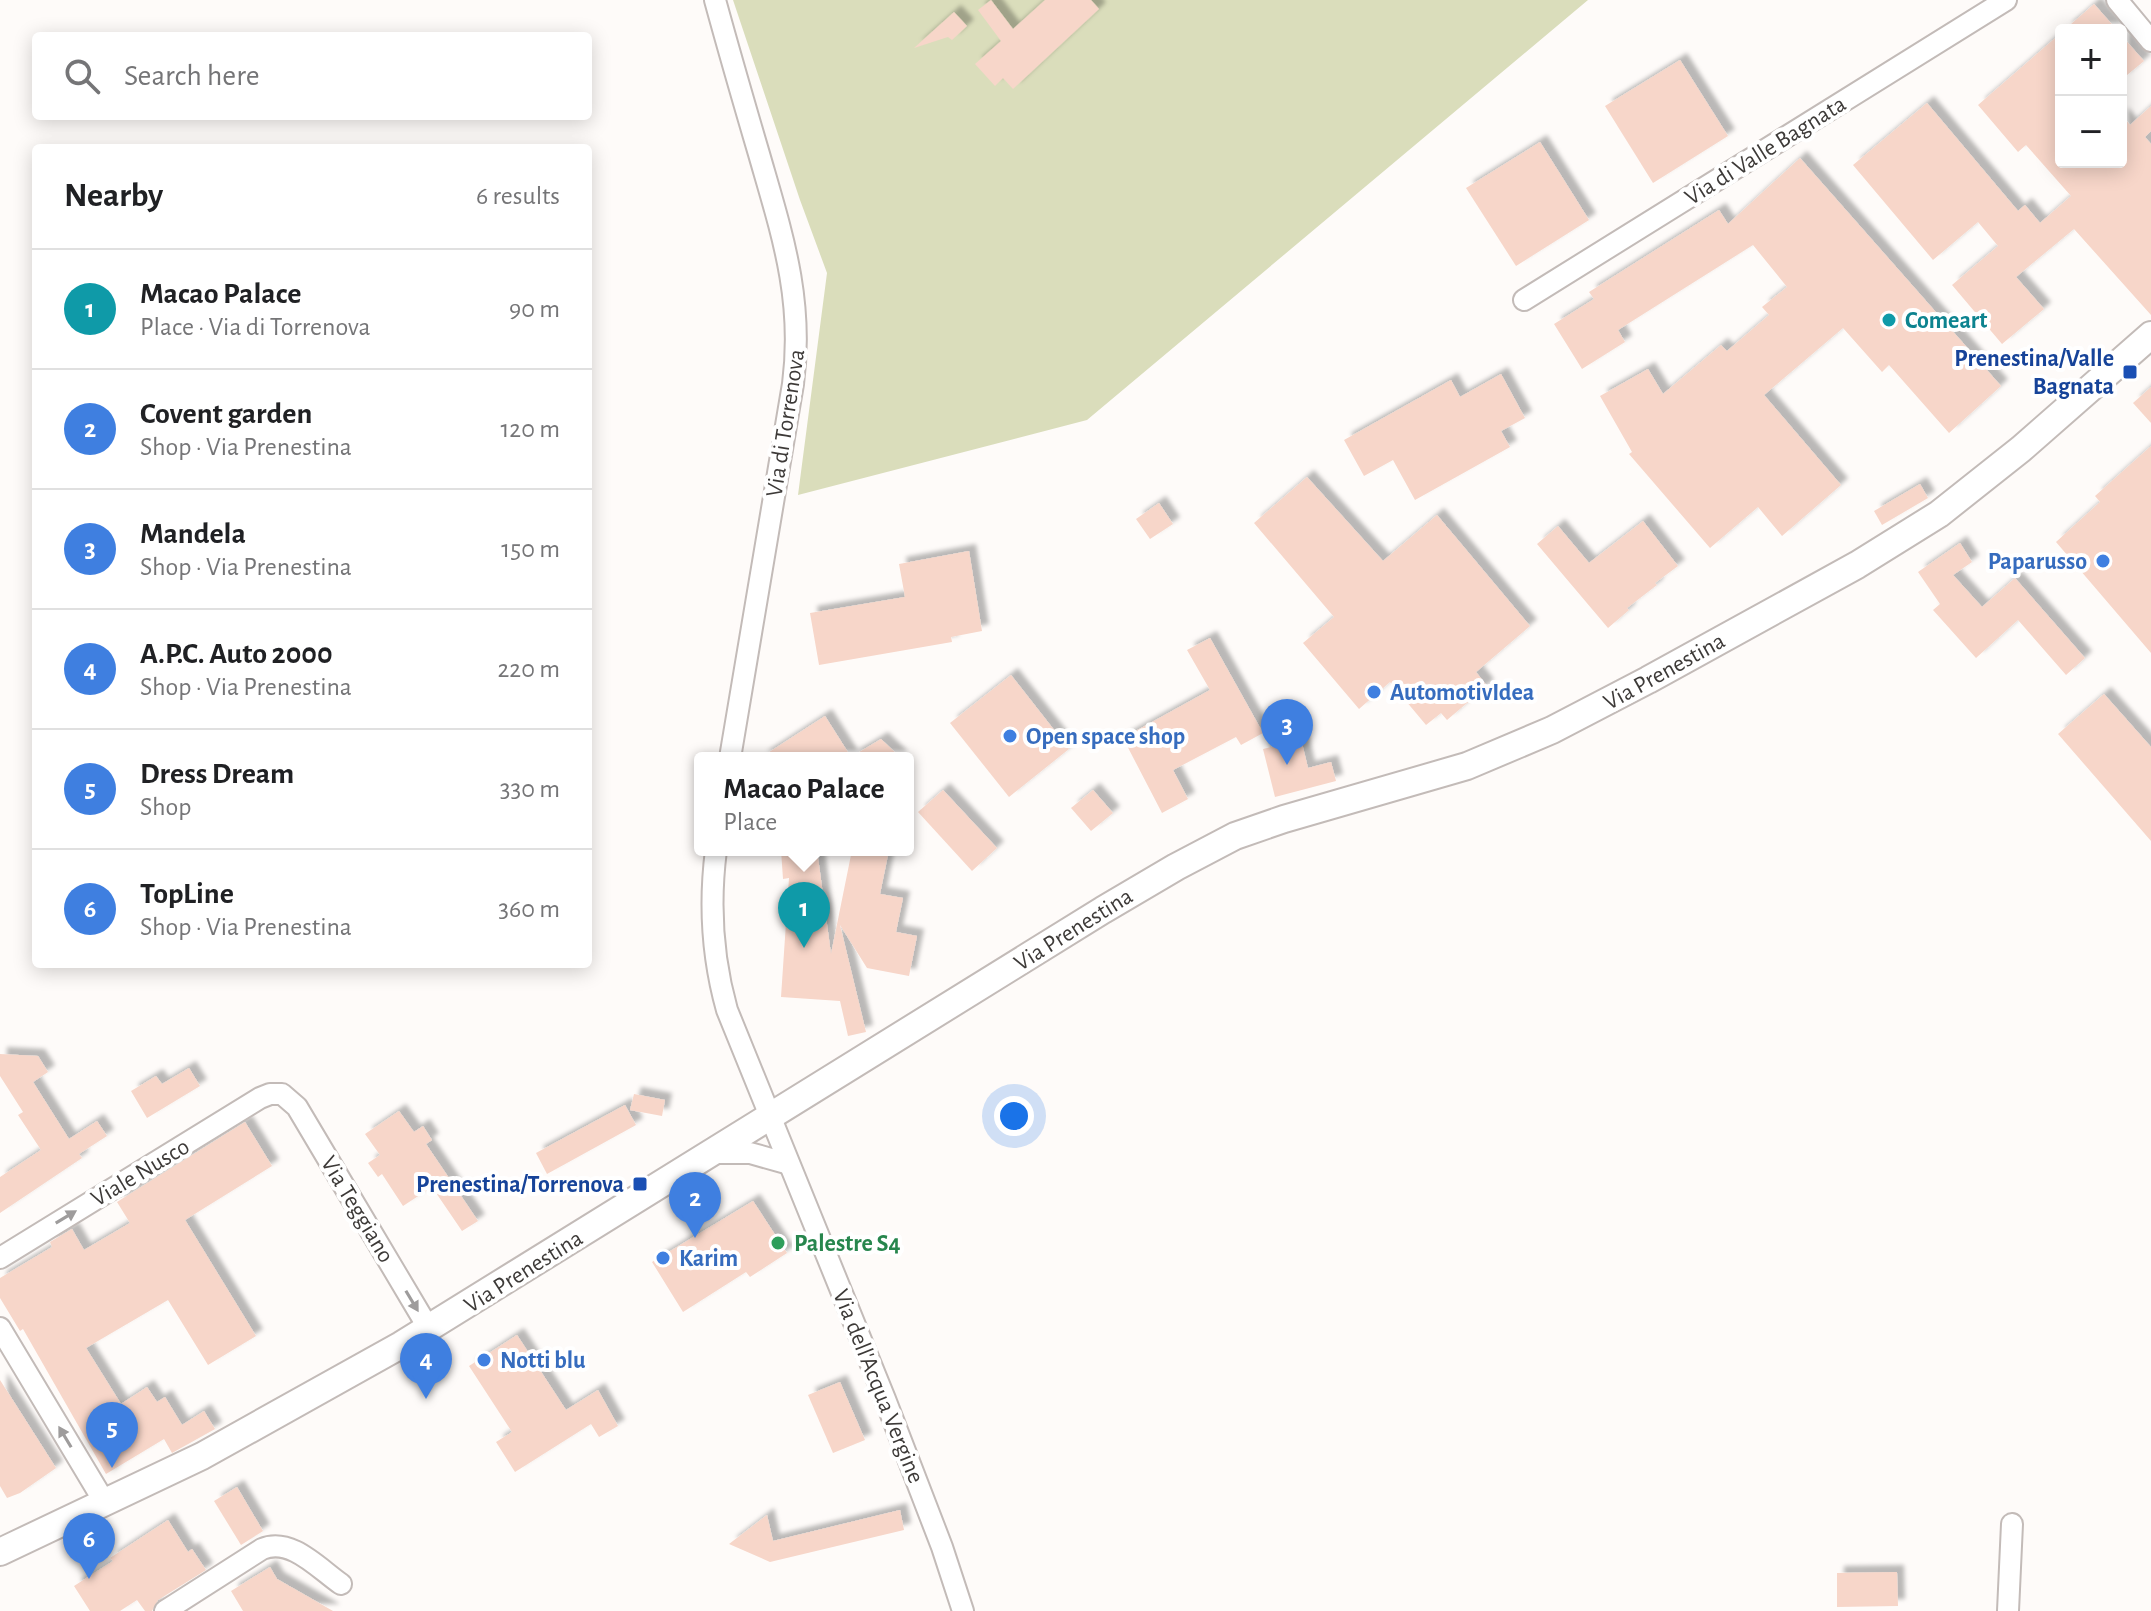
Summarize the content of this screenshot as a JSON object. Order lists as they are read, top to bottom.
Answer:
{
  "streets": {
    "main road": ["Via Prenestina"],
    "street": [
      "Via di Valle Bagnata",
      "Via di Torrenova",
      "Viale Nusco",
      "Via Teggiano",
      "Via dell'Acqua Vergine"
    ]
  },
  "crossings": [
    ["Via Prenestina", "Via Teggiano"],
    ["Via Prenestina", "Via dell'Acqua Vergine"],
    ["Viale Nusco", "Via Teggiano"]
  ],
  "one_way": ["Viale Nusco", "Via Teggiano"],
  "places": {
    "other": [
      "Comeart",
      "Paparusso",
      "AutomotivIdea",
      "Open space shop",
      "Palestre S4",
      "Karim",
      "Notti blu"
    ],
    "transit": ["Prenestina/Valle Bagnata", "Prenestina/Torrenova"]
  },
  "page": {
    "map_buttons": ["+", "−"],
    "search": "Search here",
    "heading": ["Nearby", "6 results"],
    "list": [
      {
        "mark": "1",
        "name": "Macao Palace",
        "note": "Place · Via di Torrenova",
        "value": "90 m"
      },
      {
        "mark": "2",
        "name": "Covent garden",
        "note": "Shop · Via Prenestina",
        "value": "120 m"
      },
      {
        "mark": "3",
        "name": "Mandela",
        "note": "Shop · Via Prenestina",
        "value": "150 m"
      },
      {
        "mark": "4",
        "name": "A.P.C. Auto 2000",
        "note": "Shop · Via Prenestina",
        "value": "220 m"
      },
      {
        "mark": "5",
        "name": "Dress Dream",
        "note": "Shop",
        "value": "330 m"
      },
      {
        "mark": "6",
        "name": "TopLine",
        "note": "Shop · Via Prenestina",
        "value": "360 m"
      }
    ],
    "pins": [
      "3",
      "1",
      "2",
      "4",
      "5",
      "6"
    ],
    "popup": ["Macao Palace", "Place"]
  }
}
